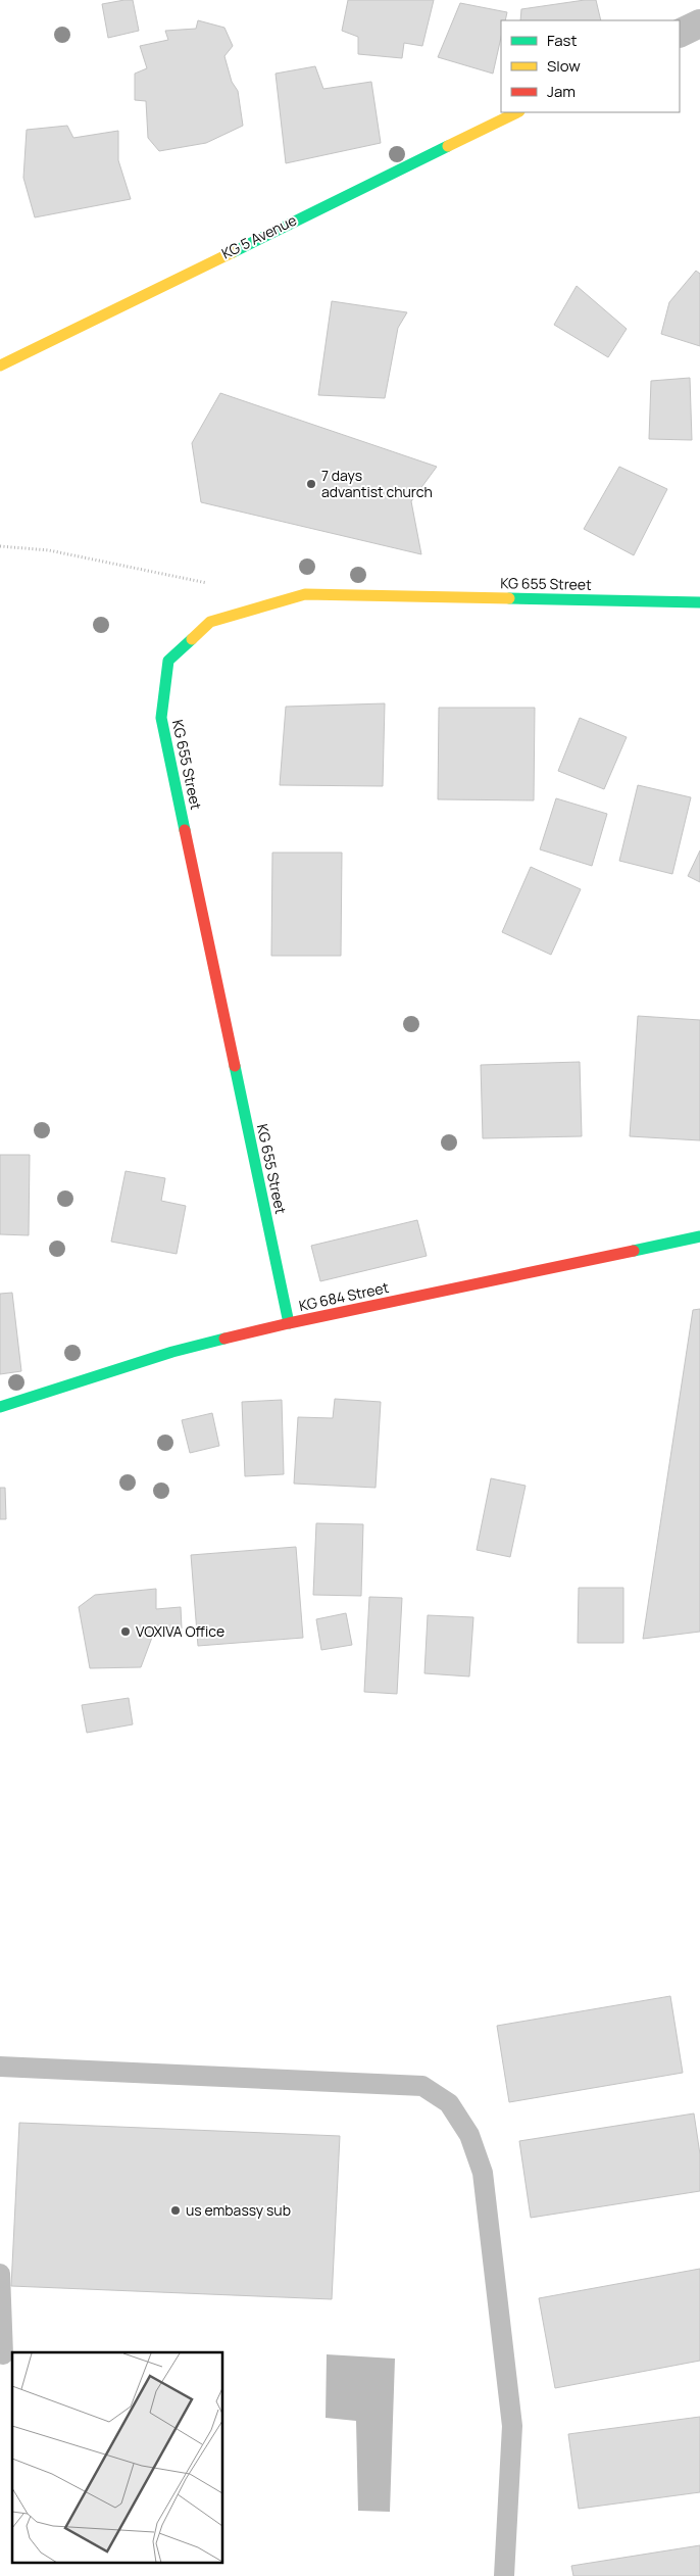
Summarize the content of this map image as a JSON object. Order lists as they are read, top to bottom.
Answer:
{
  "streets": {
    "street": ["KG 5 Avenue", "KG 655 Street", "KG 684 Street"]
  },
  "crossings": [
    ["KG 655 Street", "KG 684 Street"]
  ],
  "places": ["7 days advantist church", "VOXIVA Office", "us embassy sub"],
  "legend": ["Fast", "Slow", "Jam"]
}
